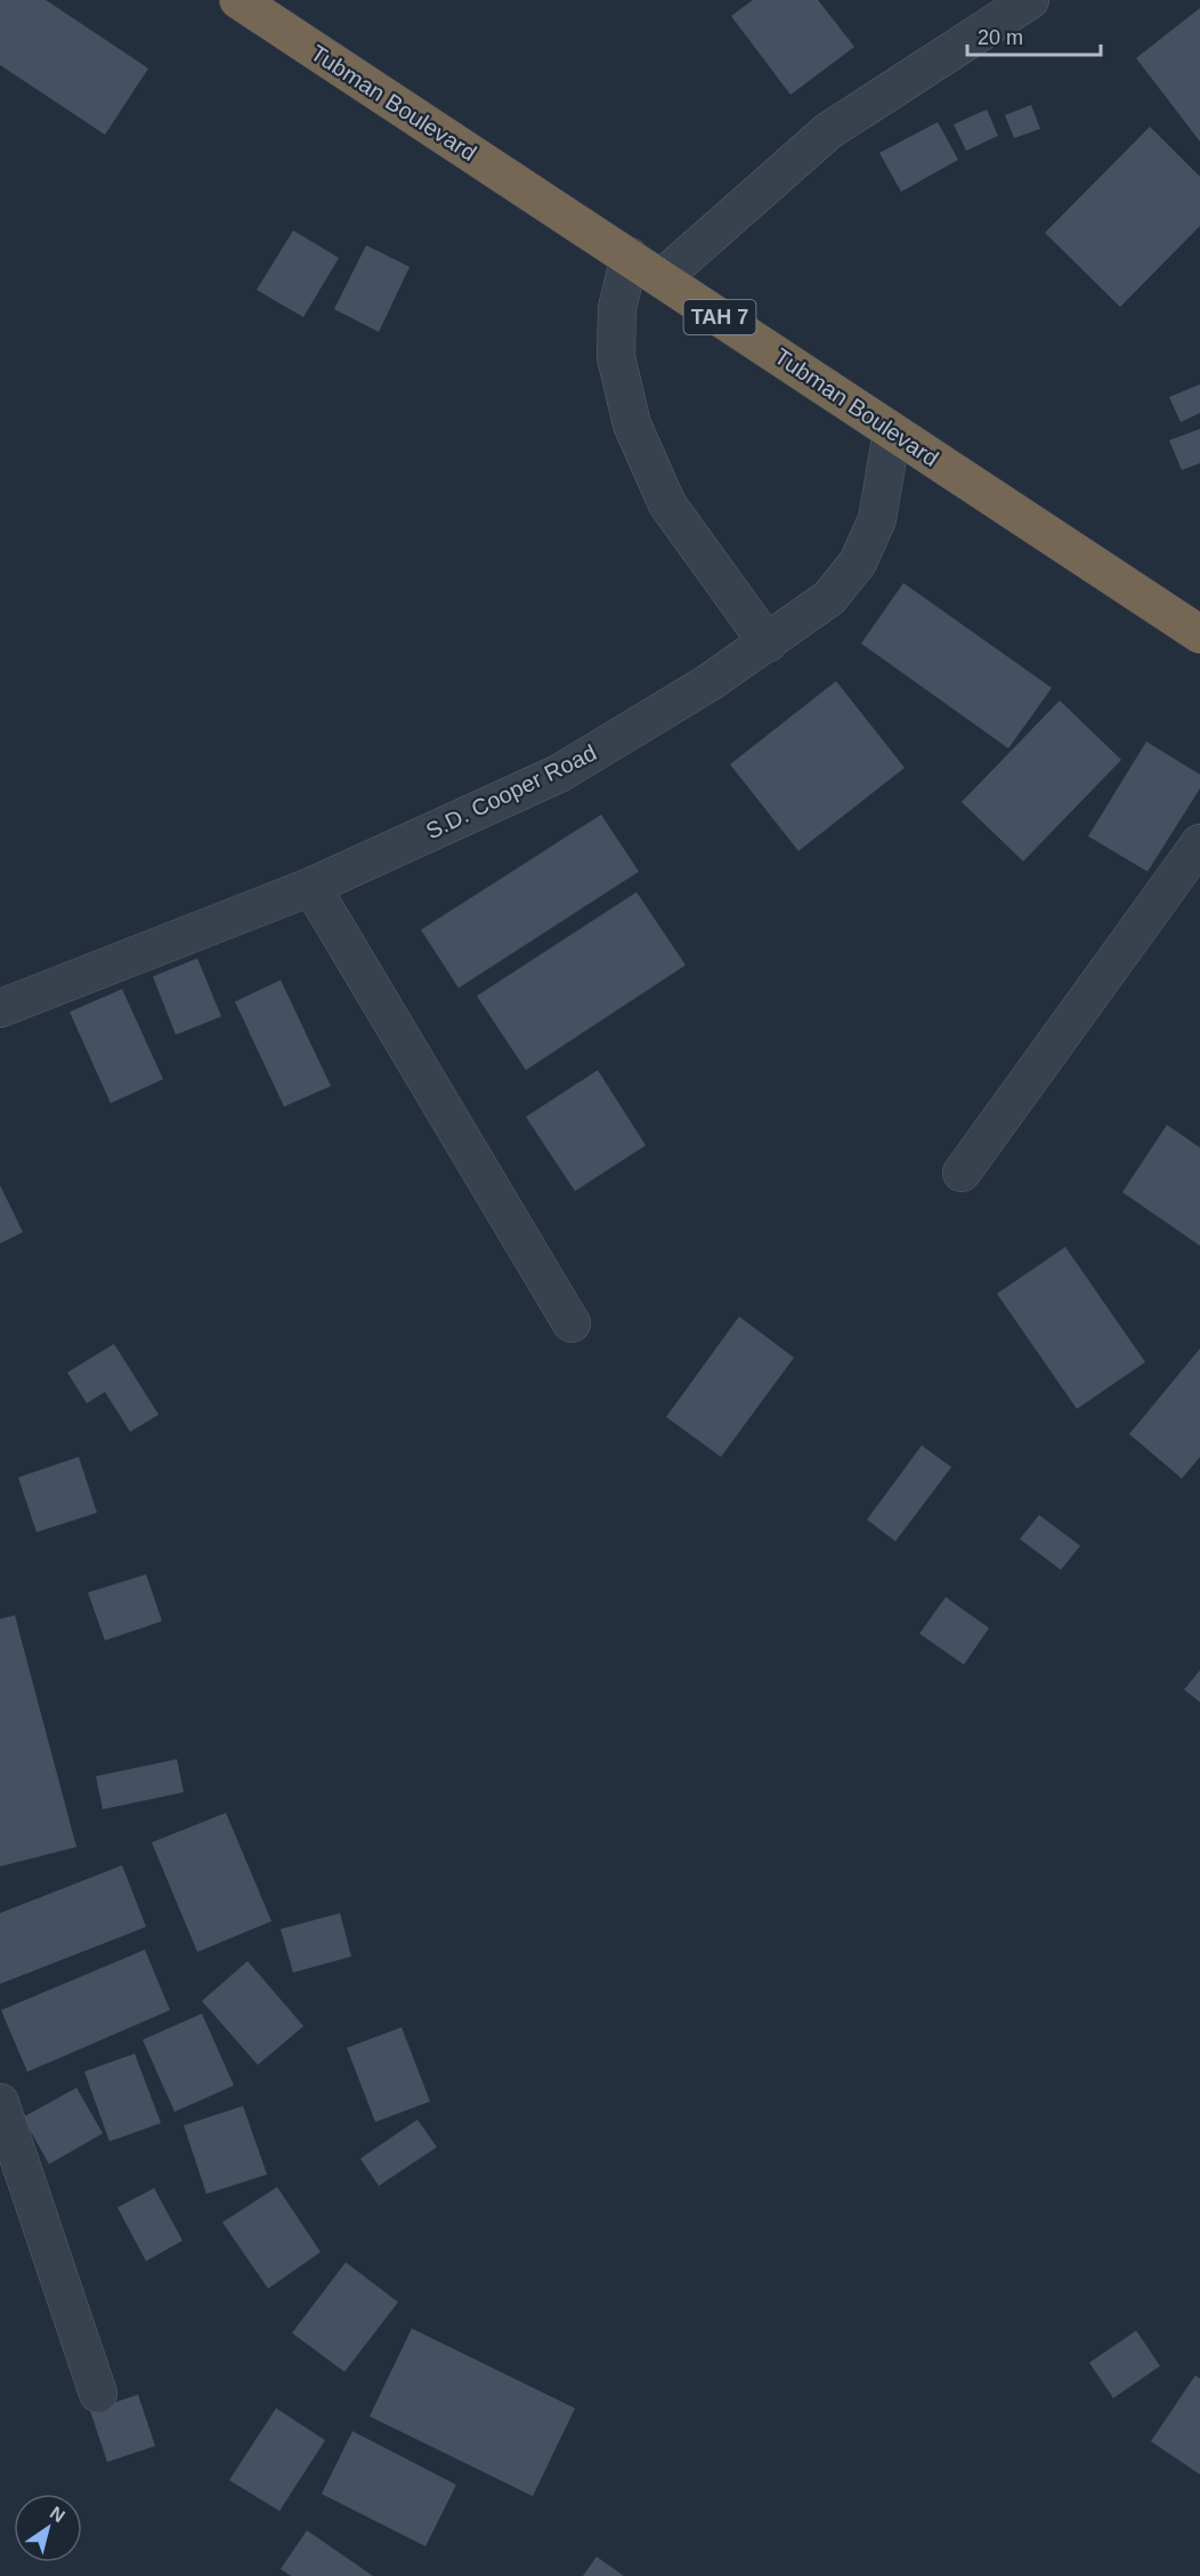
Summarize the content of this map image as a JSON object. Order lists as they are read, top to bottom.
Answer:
{
  "streets": {
    "highway": ["Tubman Boulevard", "TAH 7"],
    "street": ["S.D. Cooper Road"]
  },
  "crossings": [
    ["Tubman Boulevard", "S.D. Cooper Road"]
  ],
  "scale_bar": "20 m",
  "north": "top right"
}
